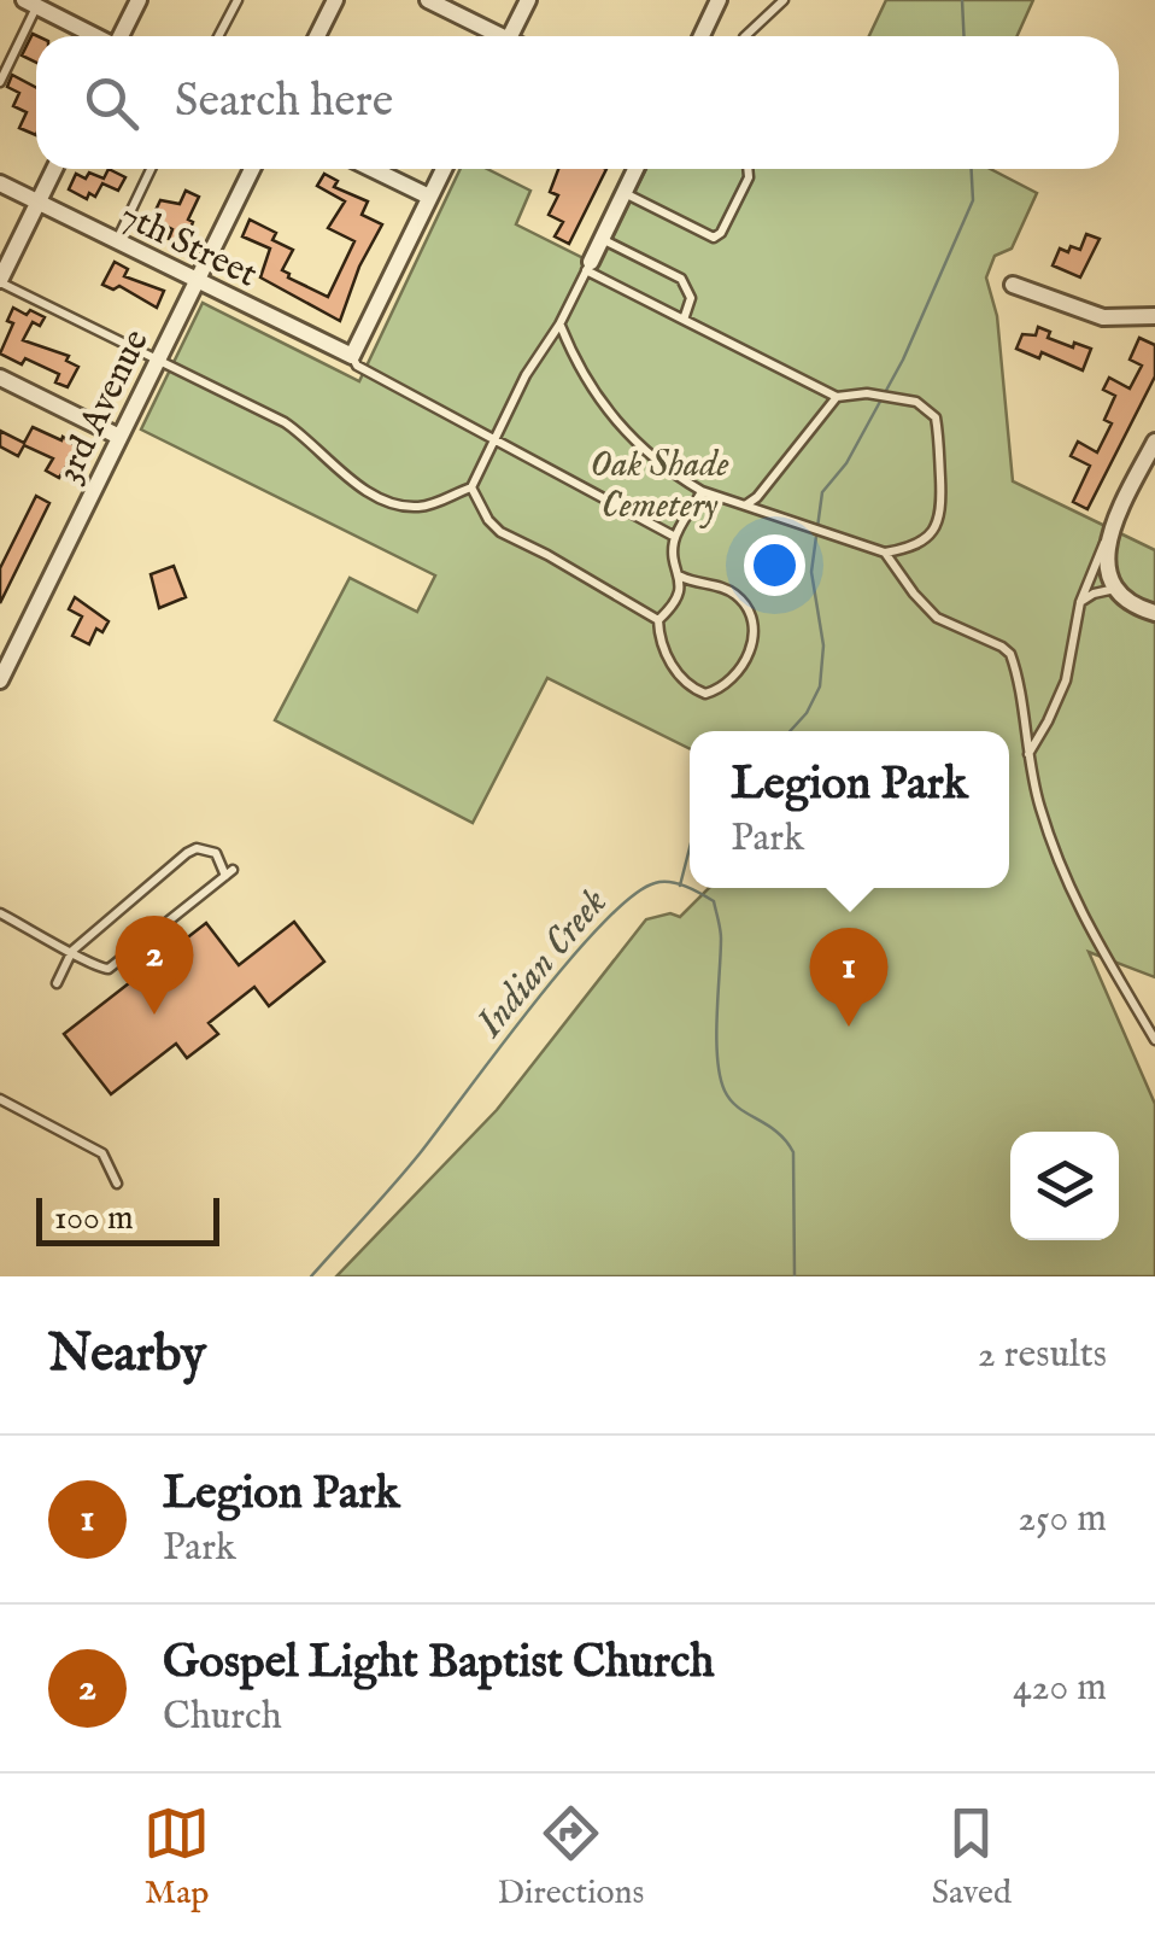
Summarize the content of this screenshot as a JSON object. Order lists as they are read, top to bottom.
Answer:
{
  "streets": {
    "street": ["7th Street", "3rd Avenue"]
  },
  "crossings": [
    ["7th Street", "3rd Avenue"]
  ],
  "water": ["Indian Creek"],
  "parks": ["Oak Shade Cemetery"],
  "scale_bar": "100 m",
  "page": {
    "search": "Search here",
    "popup": ["Legion Park", "Park"],
    "pins": ["2", "1"],
    "scale": "100 m",
    "heading": ["Nearby", "2 results"],
    "list": [
      {
        "mark": "1",
        "name": "Legion Park",
        "note": "Park",
        "value": "250 m"
      },
      {
        "mark": "2",
        "name": "Gospel Light Baptist Church",
        "note": "Church",
        "value": "420 m"
      }
    ],
    "nav": ["Map", "Directions", "Saved"]
  }
}
